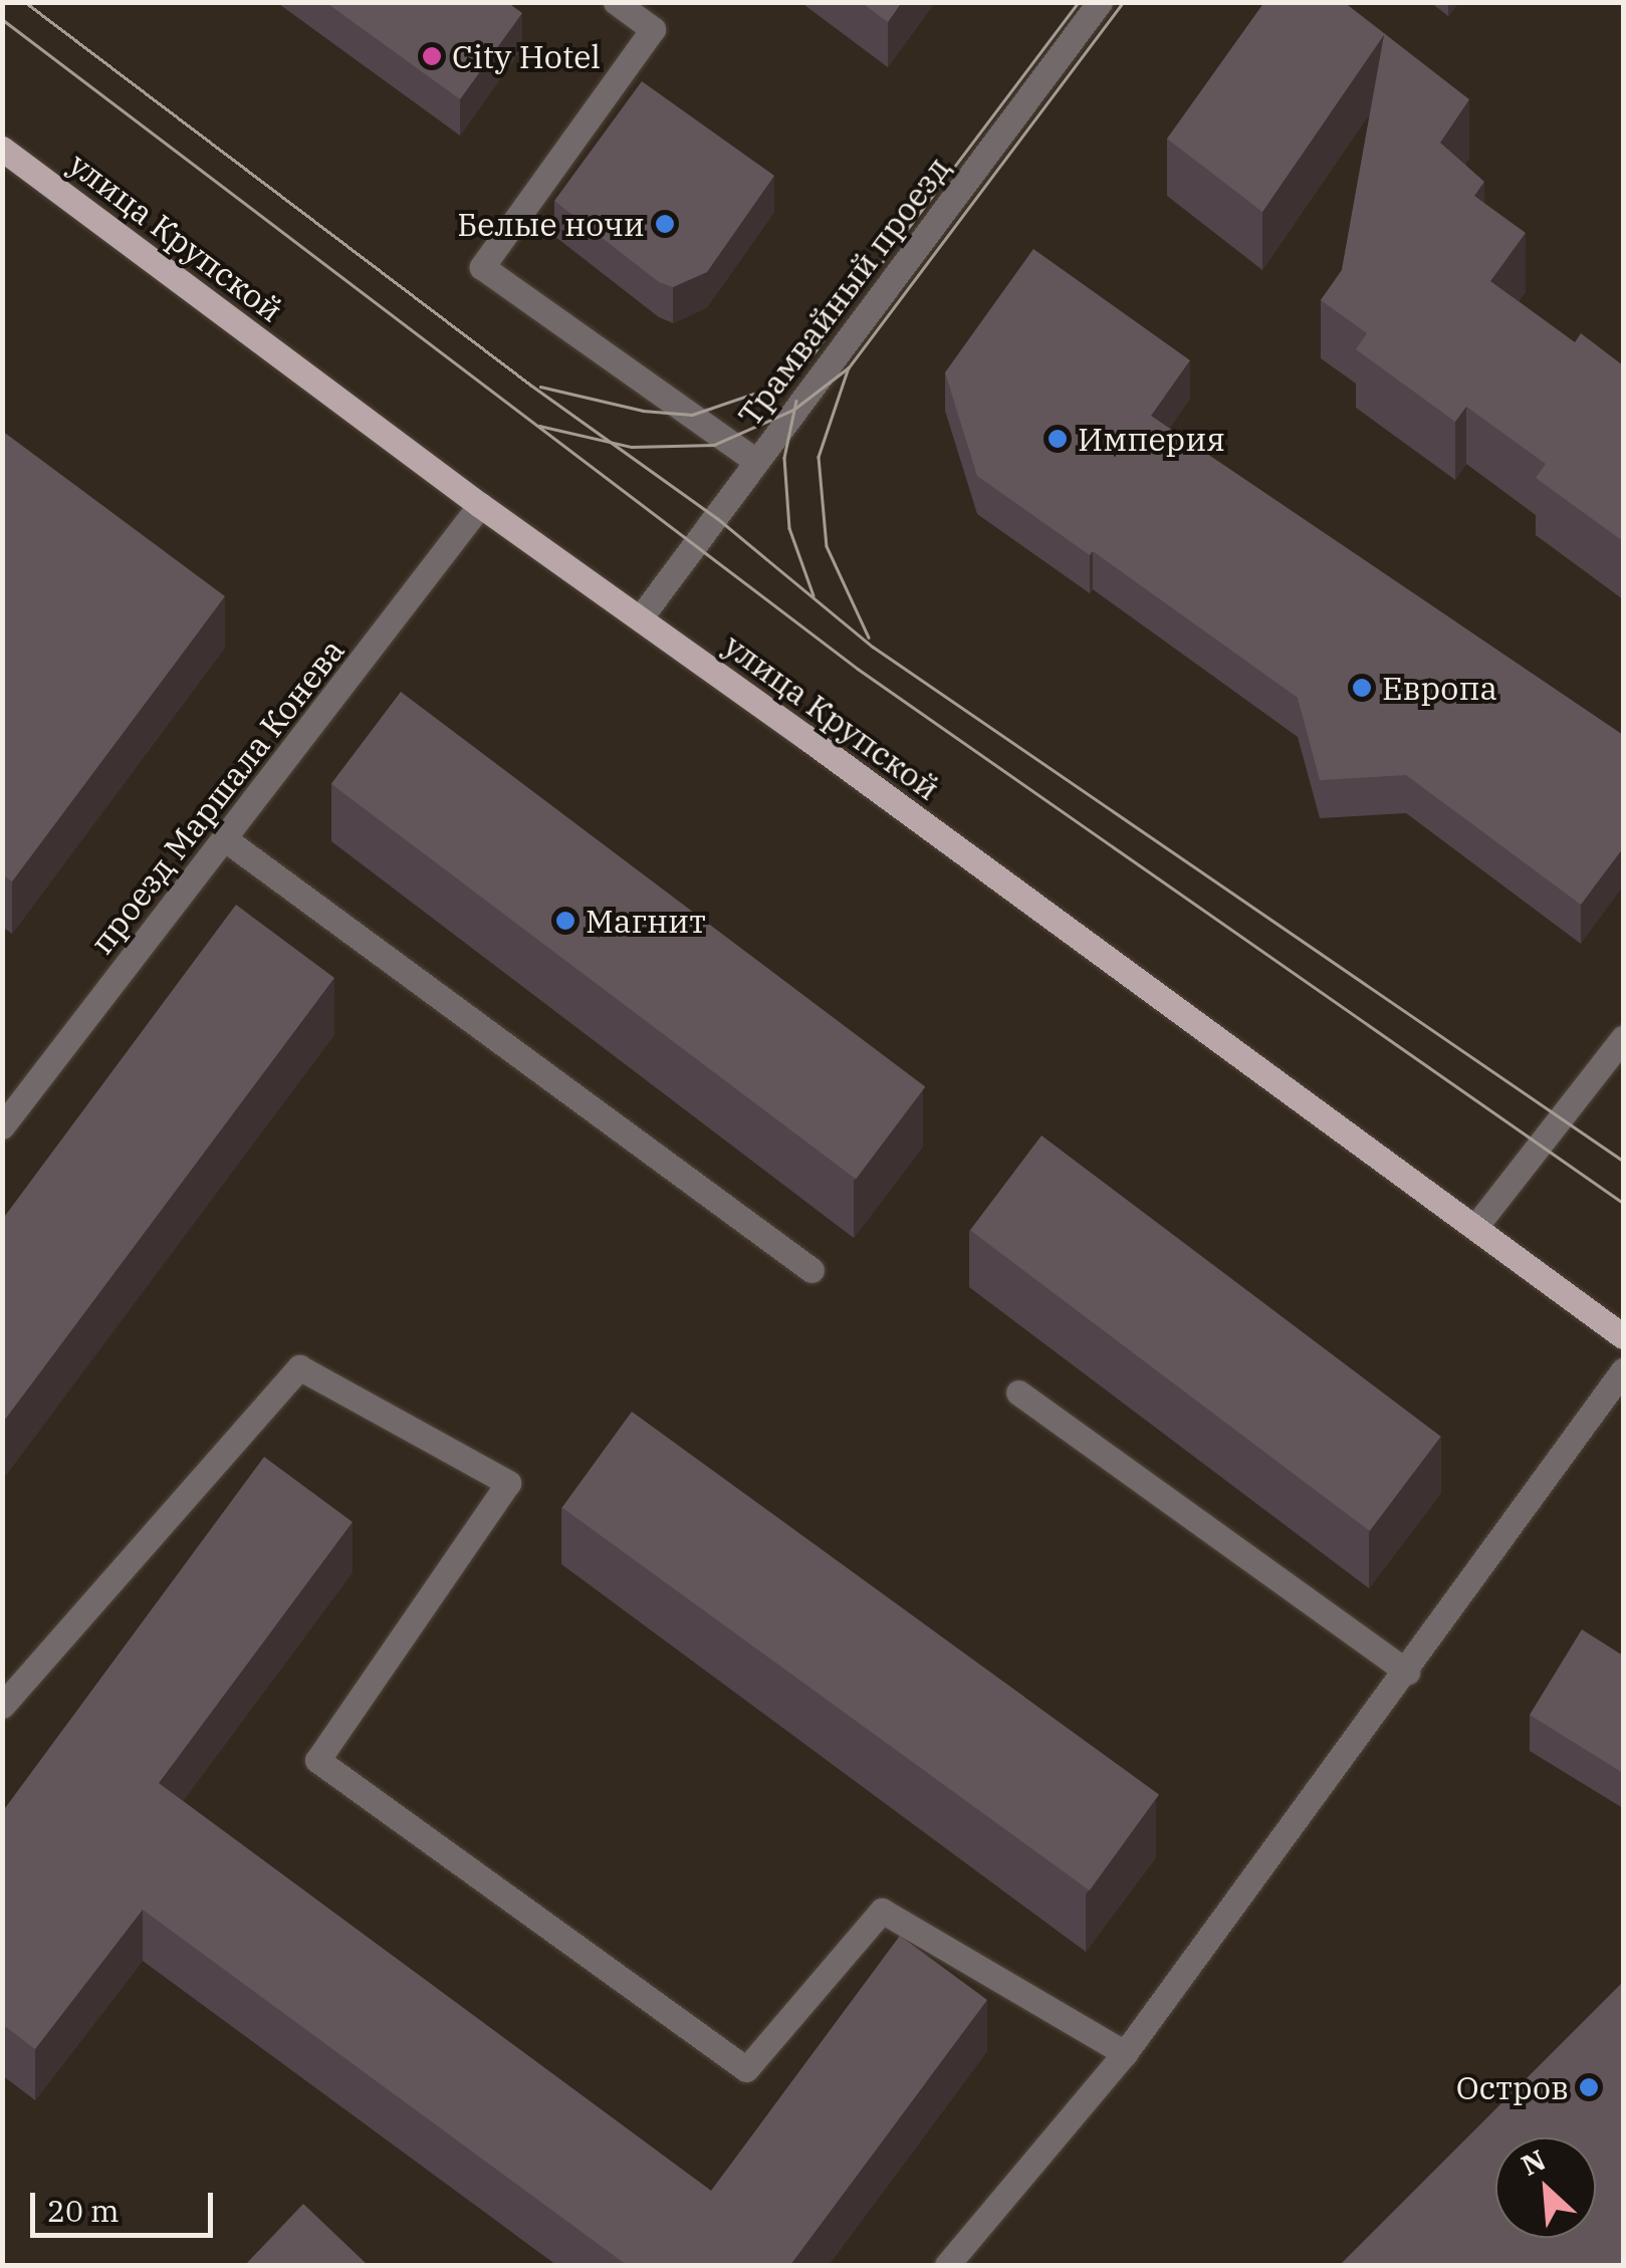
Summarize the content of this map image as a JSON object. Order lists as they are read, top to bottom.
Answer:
{
  "streets": {
    "main road": ["улица Крупской"],
    "street": ["Трамвайный проезд", "проезд Маршала Конева"]
  },
  "crossings": [
    ["улица Крупской", "Трамвайный проезд"],
    ["улица Крупской", "проезд Маршала Конева"]
  ],
  "places": [
    "City Hotel",
    "Белые ночи",
    "Империя",
    "Европа",
    "Магнит",
    "Остров"
  ],
  "scale_bar": "20 m",
  "north": "top left"
}
